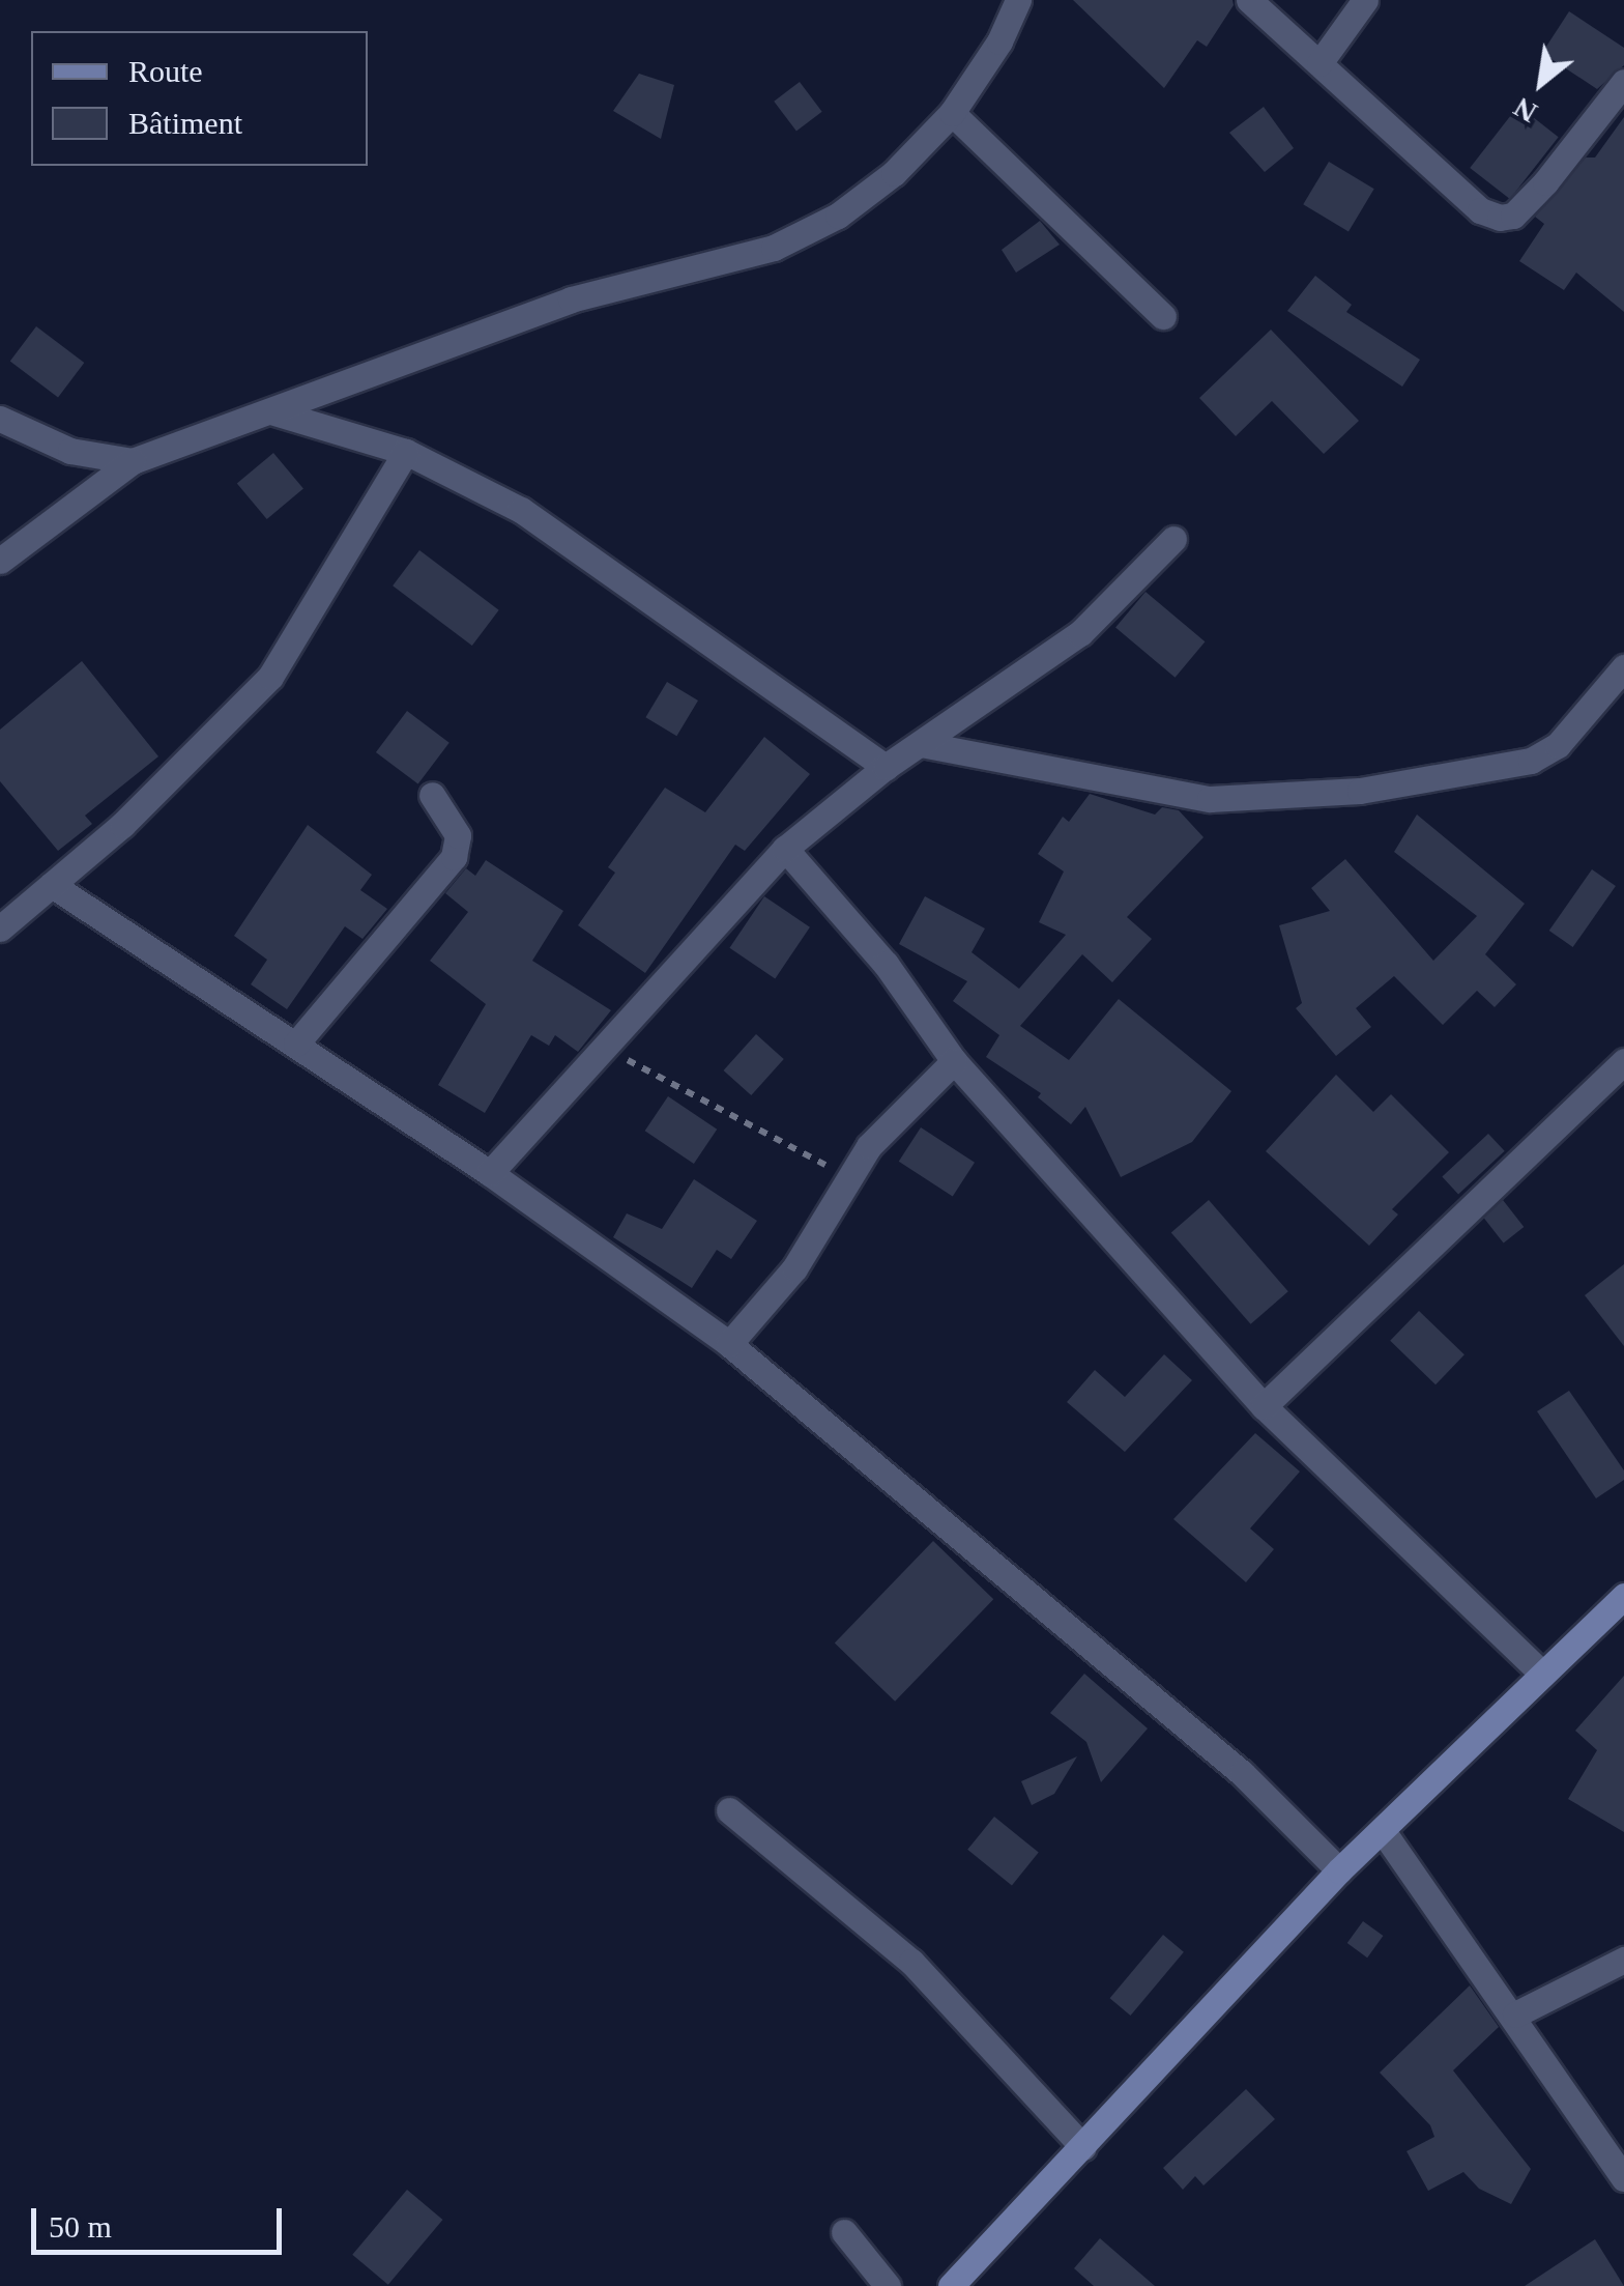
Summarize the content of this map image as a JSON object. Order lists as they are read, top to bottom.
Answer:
{
  "legend": ["Route", "Bâtiment"],
  "scale_bar": "50 m",
  "north": "bottom left"
}
